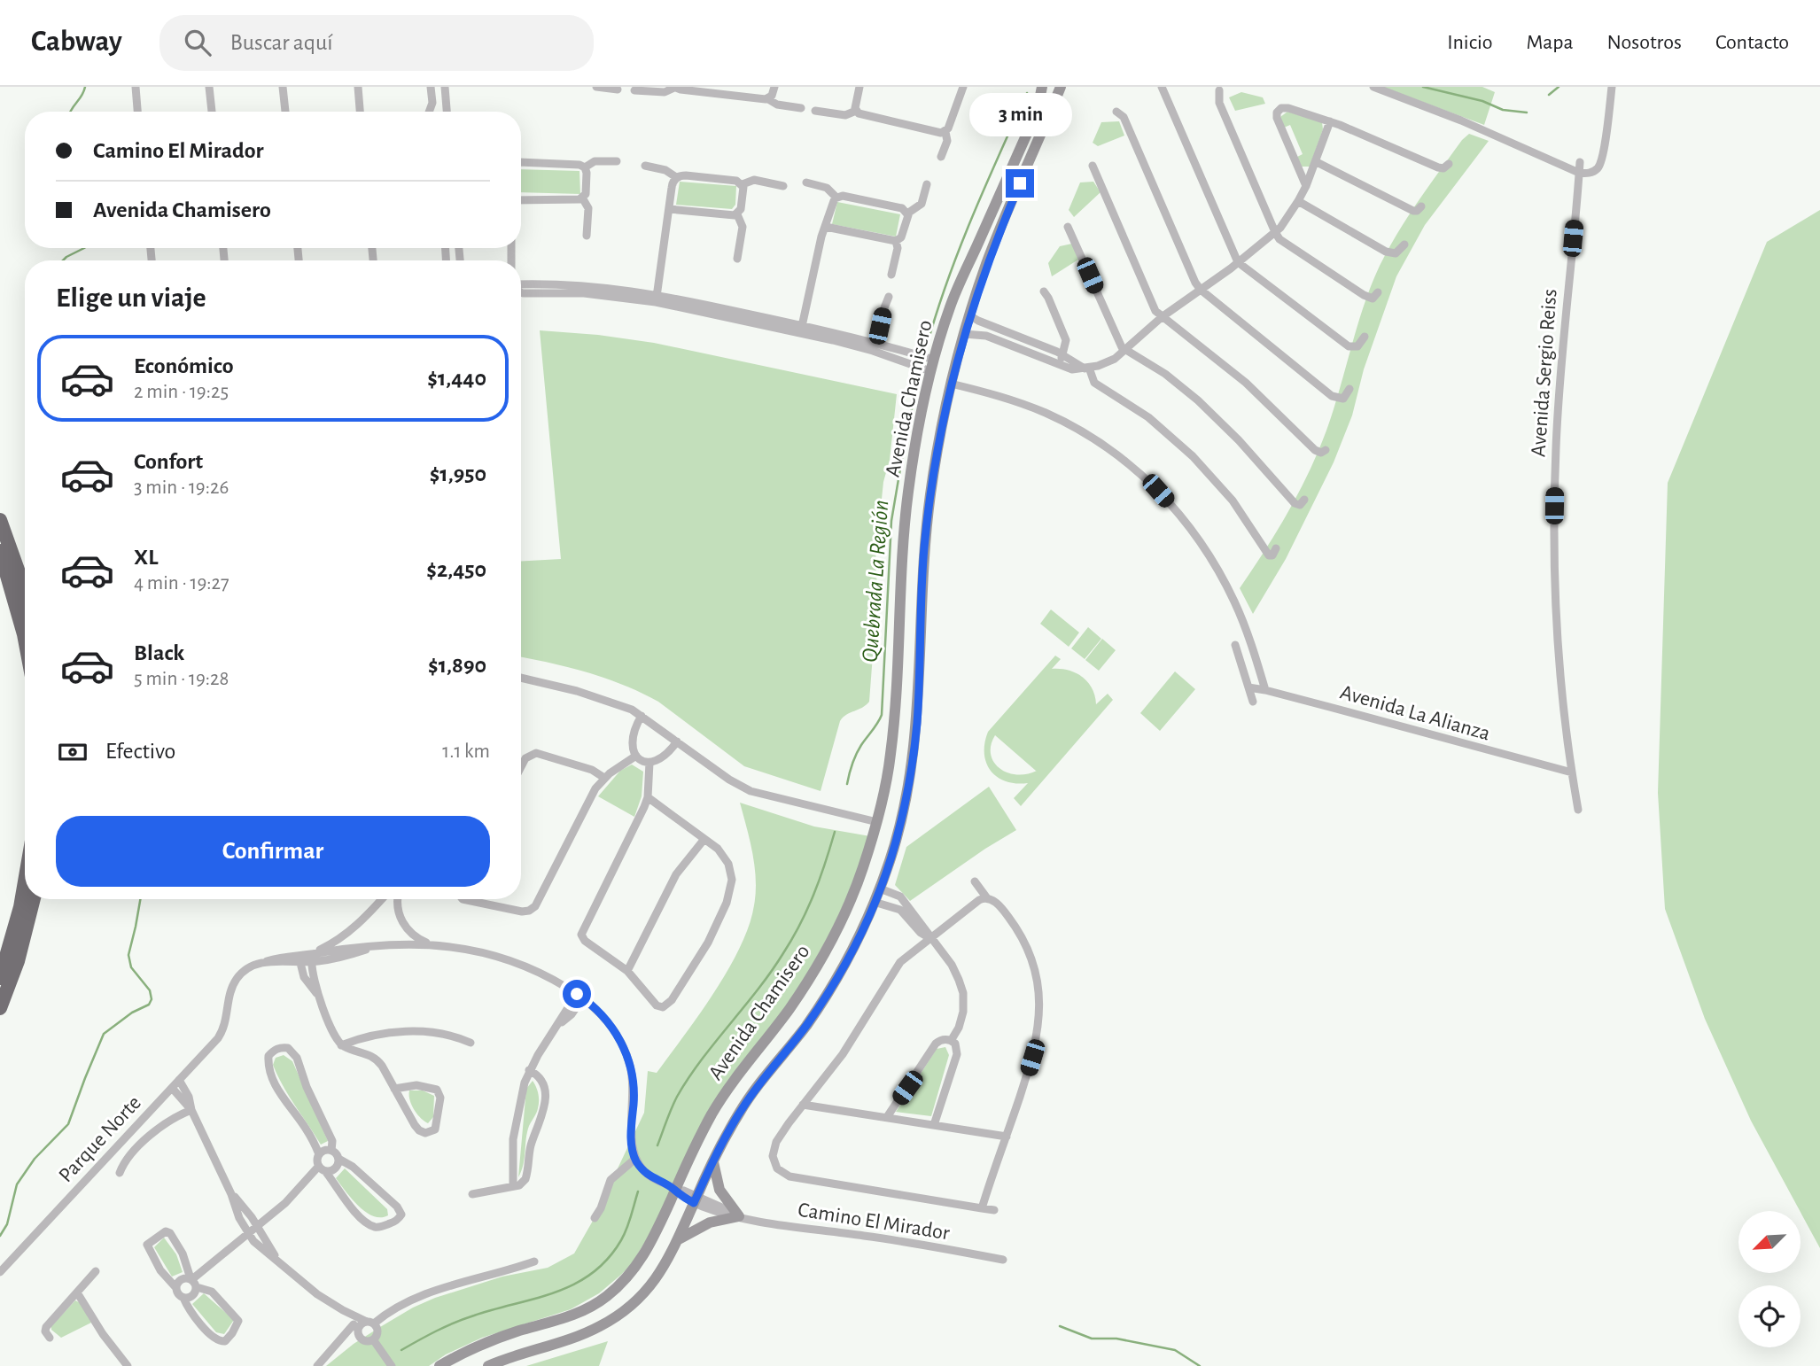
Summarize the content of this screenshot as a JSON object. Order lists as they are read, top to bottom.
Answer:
{
  "streets": {
    "street": [
      "Avenida Sergio Reiss",
      "Avenida Chamisero",
      "Avenida La Alianza",
      "Parque Norte",
      "Camino El Mirador"
    ]
  },
  "crossings": [
    ["Avenida Sergio Reiss", "Avenida La Alianza"],
    ["Avenida Chamisero", "Camino El Mirador"]
  ],
  "water": ["Quebrada La Región"],
  "north": "bottom left",
  "page": {
    "header": "Cabway",
    "search": "Buscar aquí",
    "nav": [
      "Inicio",
      "Mapa",
      "Nosotros",
      "Contacto"
    ],
    "bubble": "3 min",
    "banner": ["Camino El Mirador", "Avenida Chamisero"],
    "heading": "Elige un viaje",
    "list": [
      {
        "name": "Económico",
        "note": "2 min · 19:25",
        "value": "$1,440"
      },
      {
        "name": "Confort",
        "note": "3 min · 19:26",
        "value": "$1,950"
      },
      {
        "name": "XL",
        "note": "4 min · 19:27",
        "value": "$2,450"
      },
      {
        "name": "Black",
        "note": "5 min · 19:28",
        "value": "$1,890"
      }
    ],
    "pay": ["Efectivo", "1.1 km"],
    "buttons": "Confirmar"
  }
}
